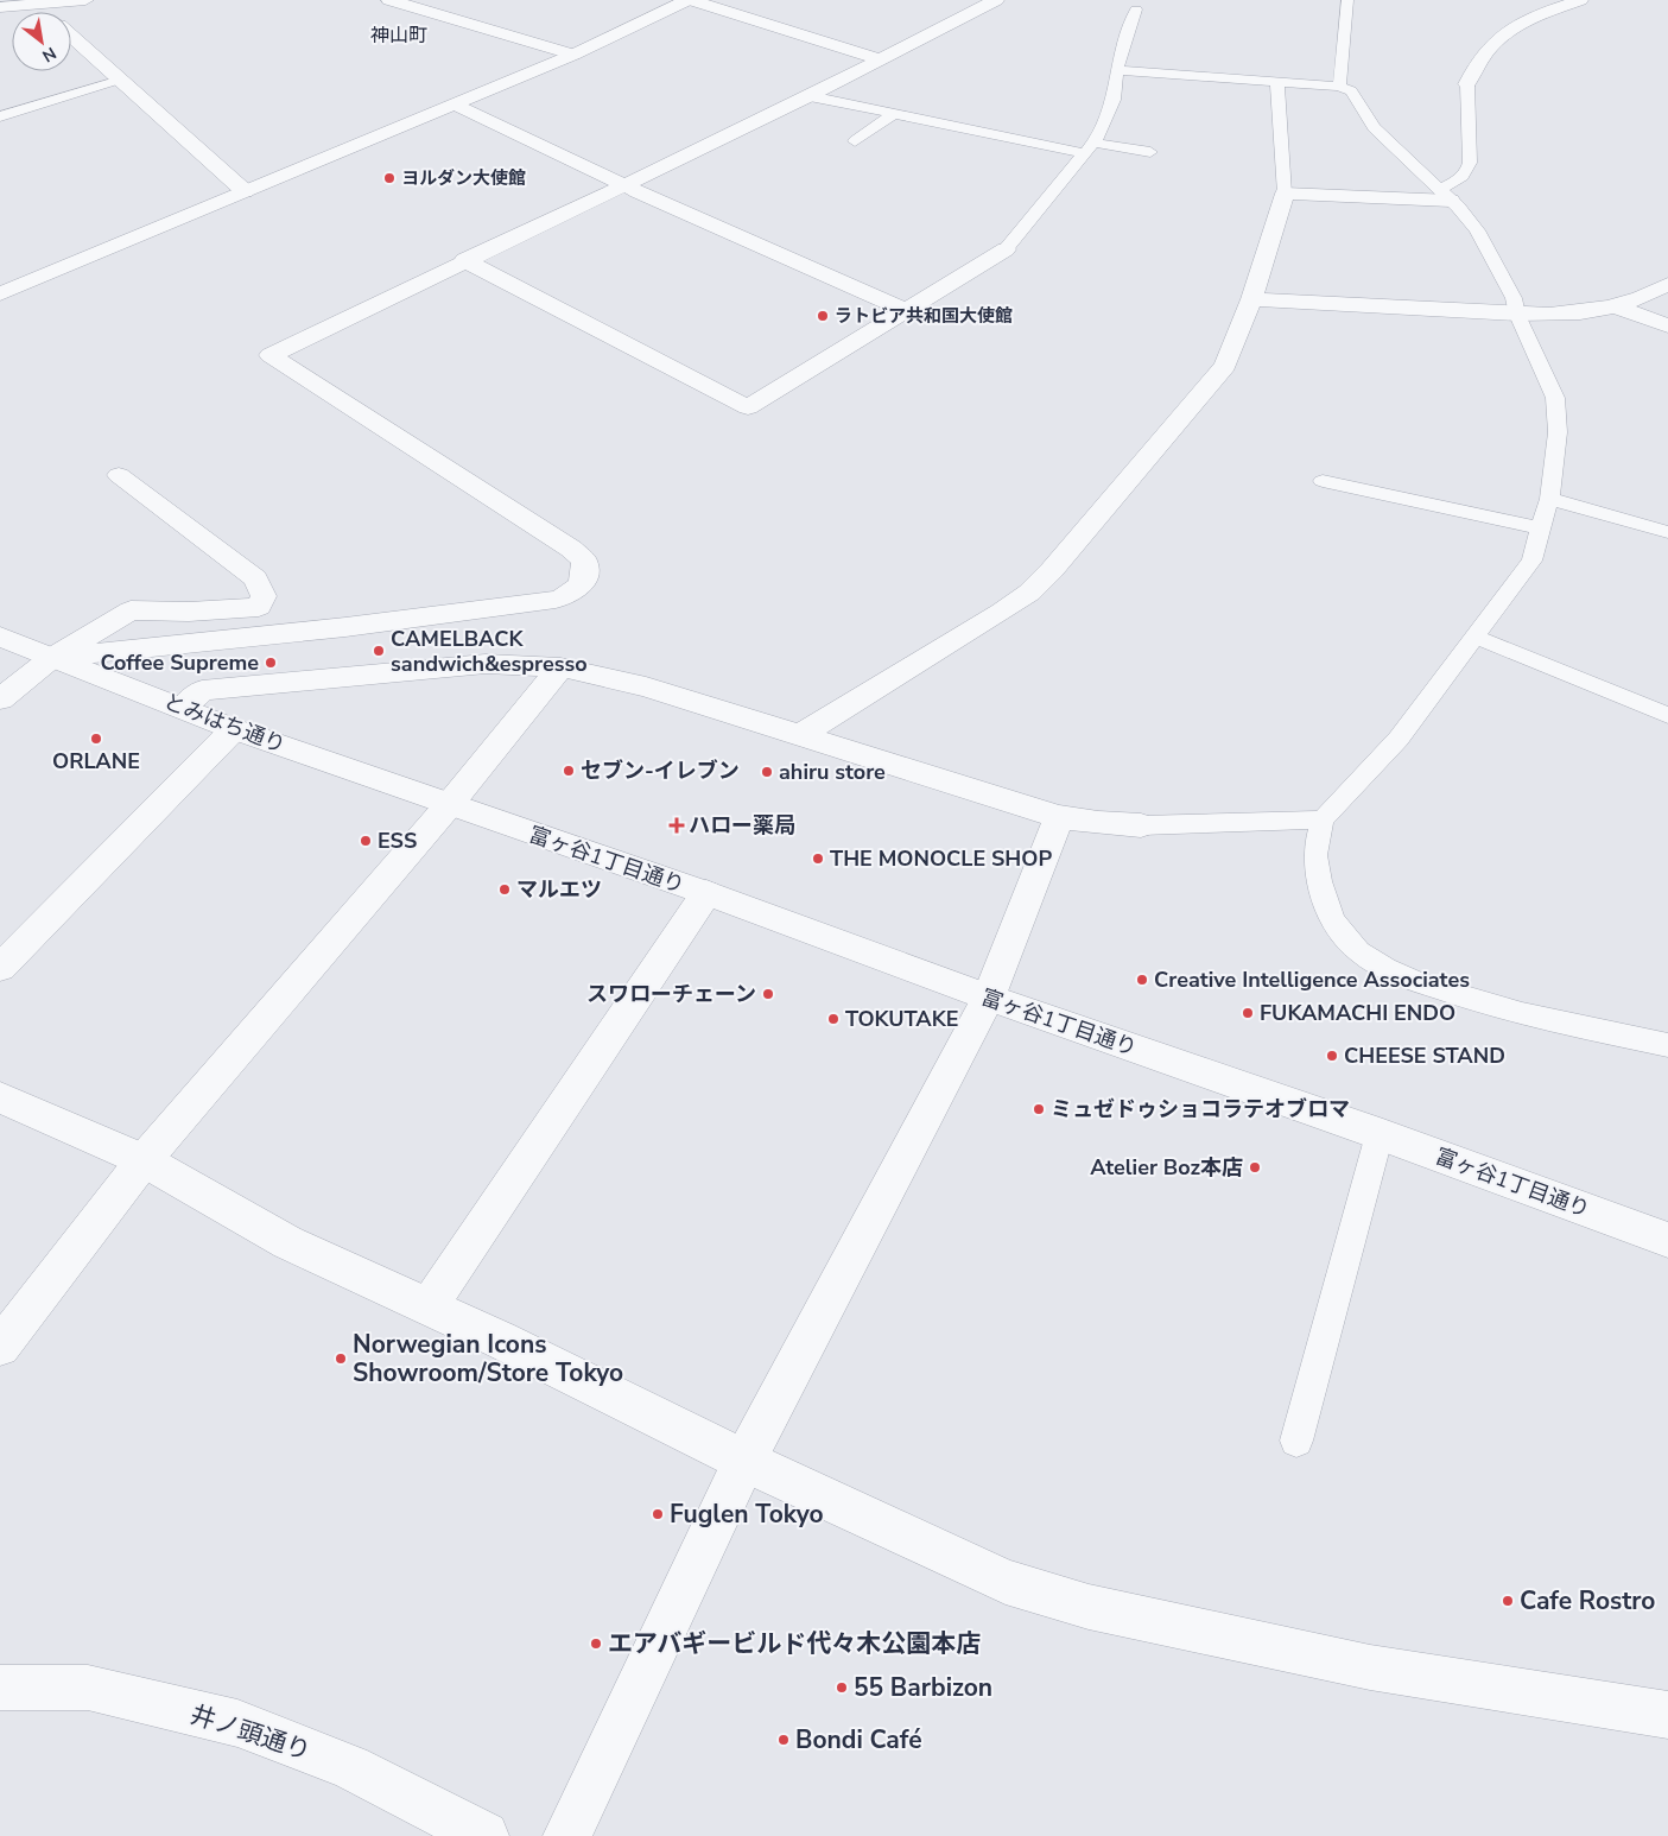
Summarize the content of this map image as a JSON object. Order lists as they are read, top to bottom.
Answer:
{
  "streets": {
    "street": ["とみはち通り", "富ヶ谷1丁目通り", "井ノ頭通り"]
  },
  "crossings": [
    ["とみはち通り", "富ヶ谷1丁目通り"]
  ],
  "districts": ["神山町"],
  "places": {
    "other": [
      "ヨルダン大使館",
      "ラトビア共和国大使館",
      "CAMELBACK sandwich&espresso",
      "Coffee Supreme",
      "ORLANE",
      "セブン-イレブン",
      "ahiru store",
      "ESS",
      "THE MONOCLE SHOP",
      "マルエツ",
      "Creative Intelligence Associates",
      "スワローチェーン",
      "FUKAMACHI ENDO",
      "TOKUTAKE",
      "CHEESE STAND",
      "ミュゼドゥショコラテオブロマ",
      "Atelier Boz本店",
      "Norwegian Icons Showroom/Store Tokyo",
      "Fuglen Tokyo",
      "Cafe Rostro",
      "エアバギービルド代々木公園本店",
      "55 Barbizon",
      "Bondi Café"
    ],
    "health": ["ハロー薬局"]
  },
  "north": "bottom right"
}
